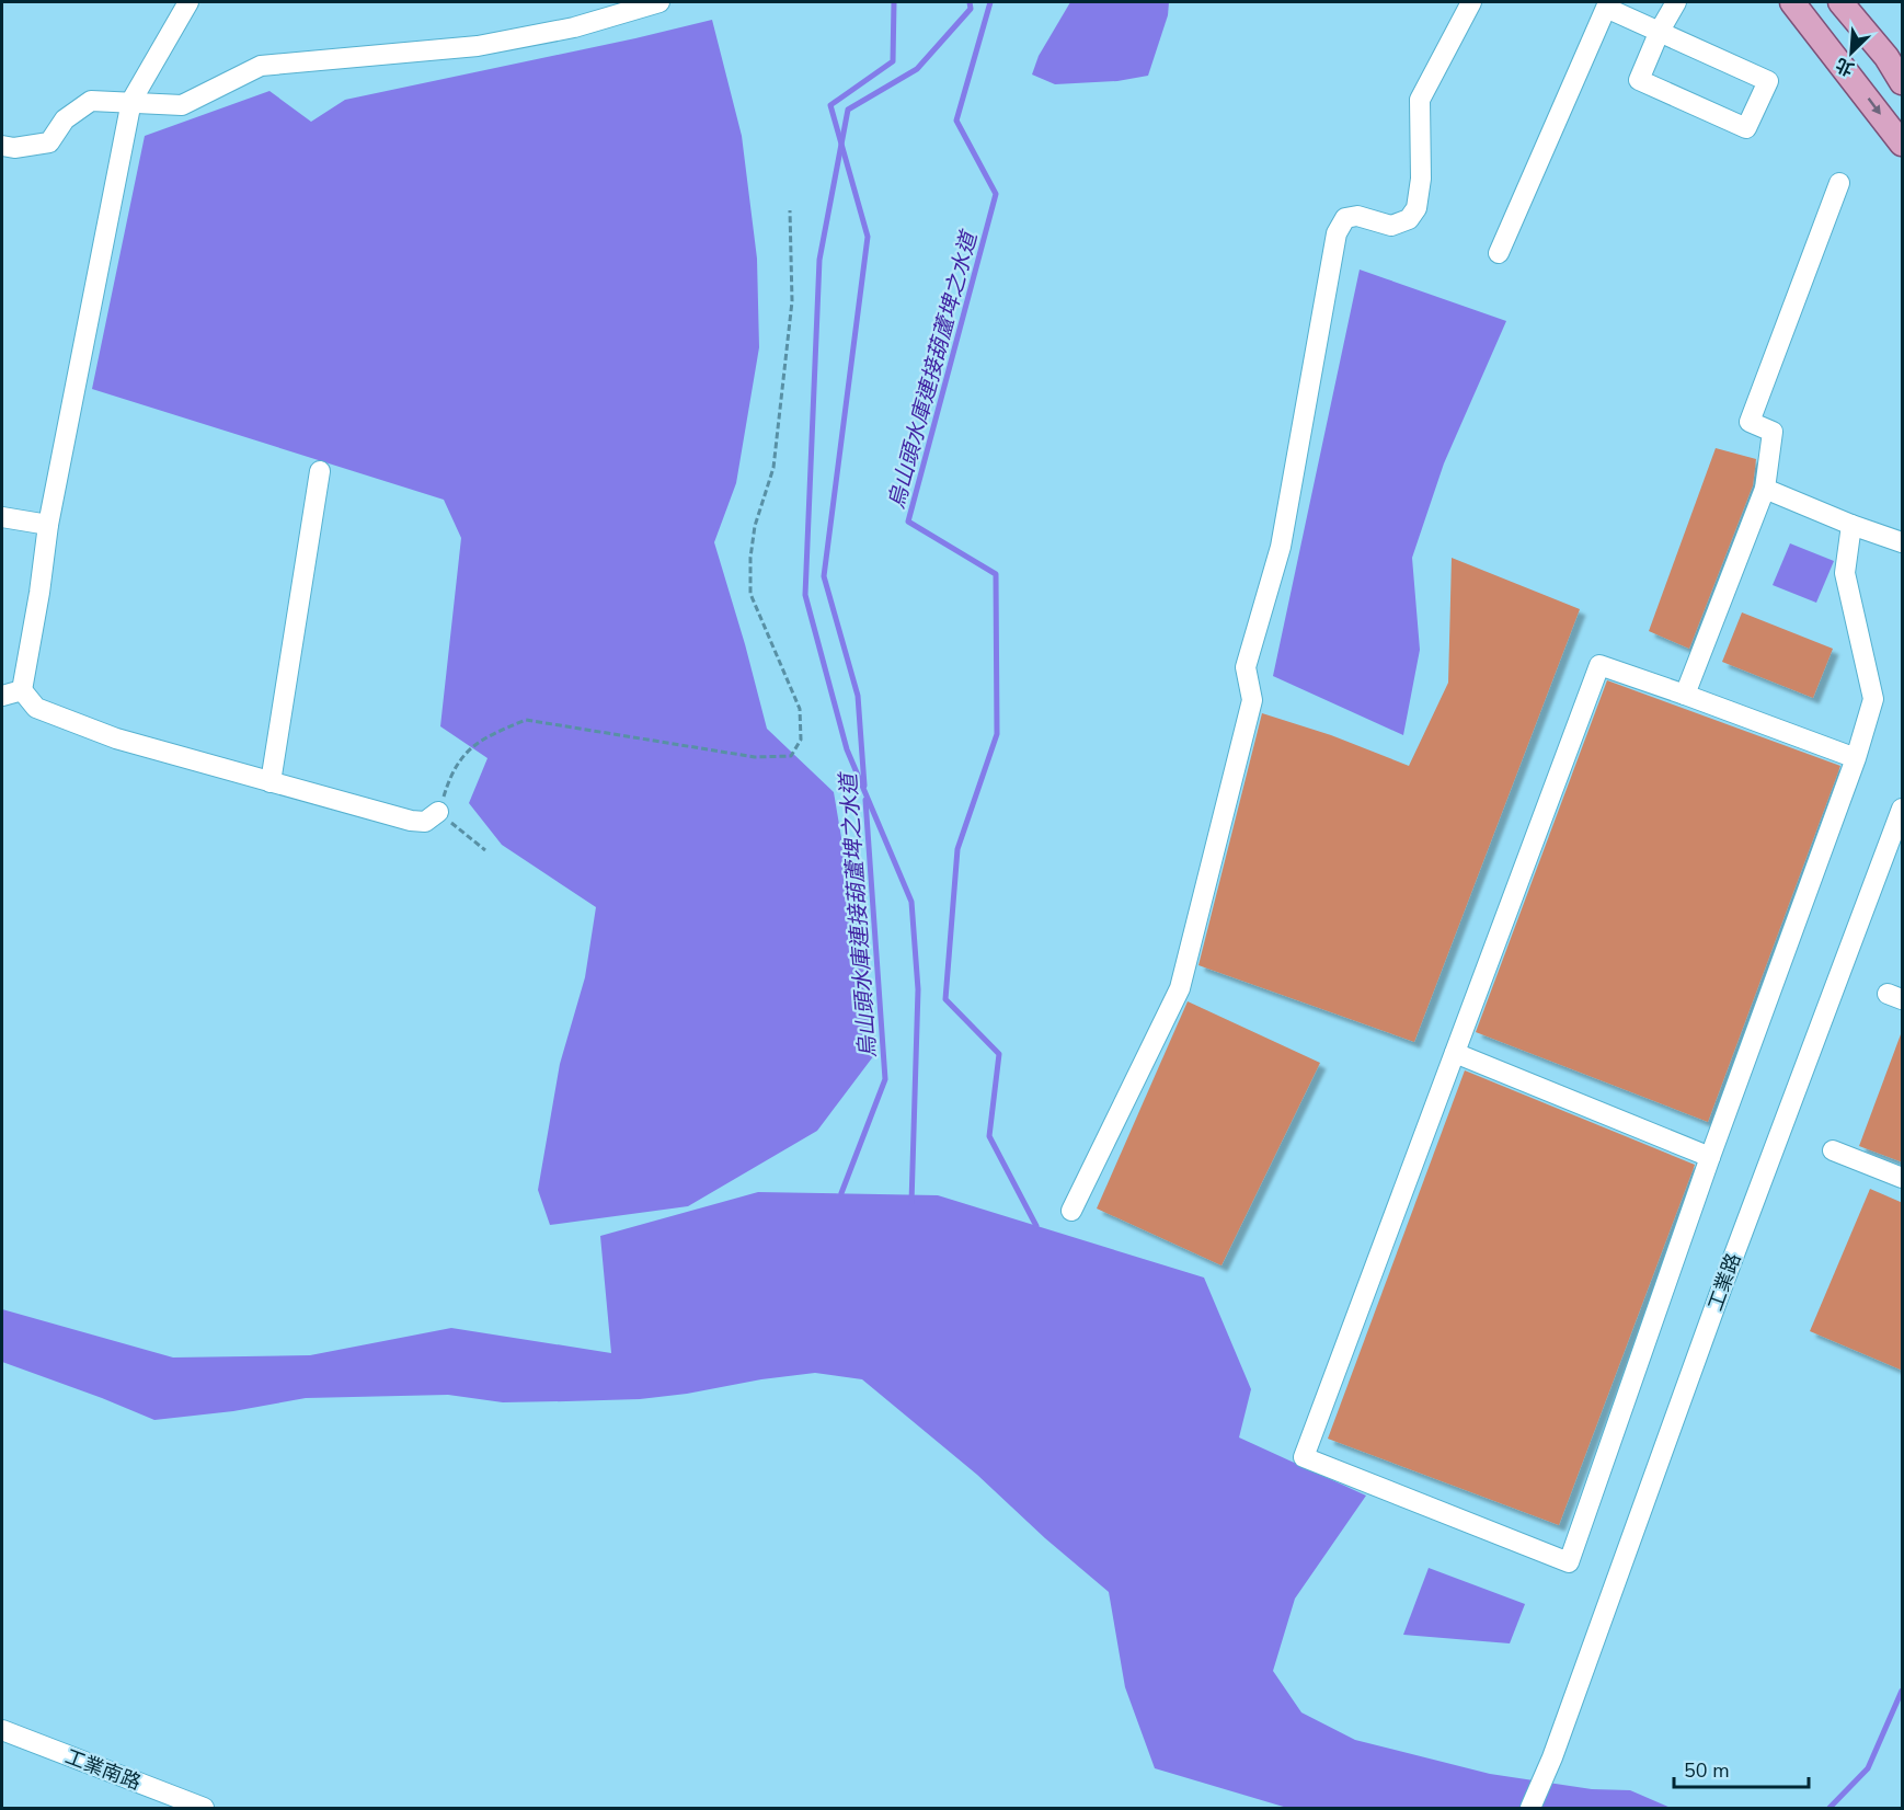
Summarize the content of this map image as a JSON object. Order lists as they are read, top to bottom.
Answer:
{
  "streets": {
    "street": ["工業路", "工業南路"]
  },
  "water": ["烏山頭水庫連接葫蘆埤之水道"],
  "scale_bar": "50 m",
  "north": "bottom left"
}
